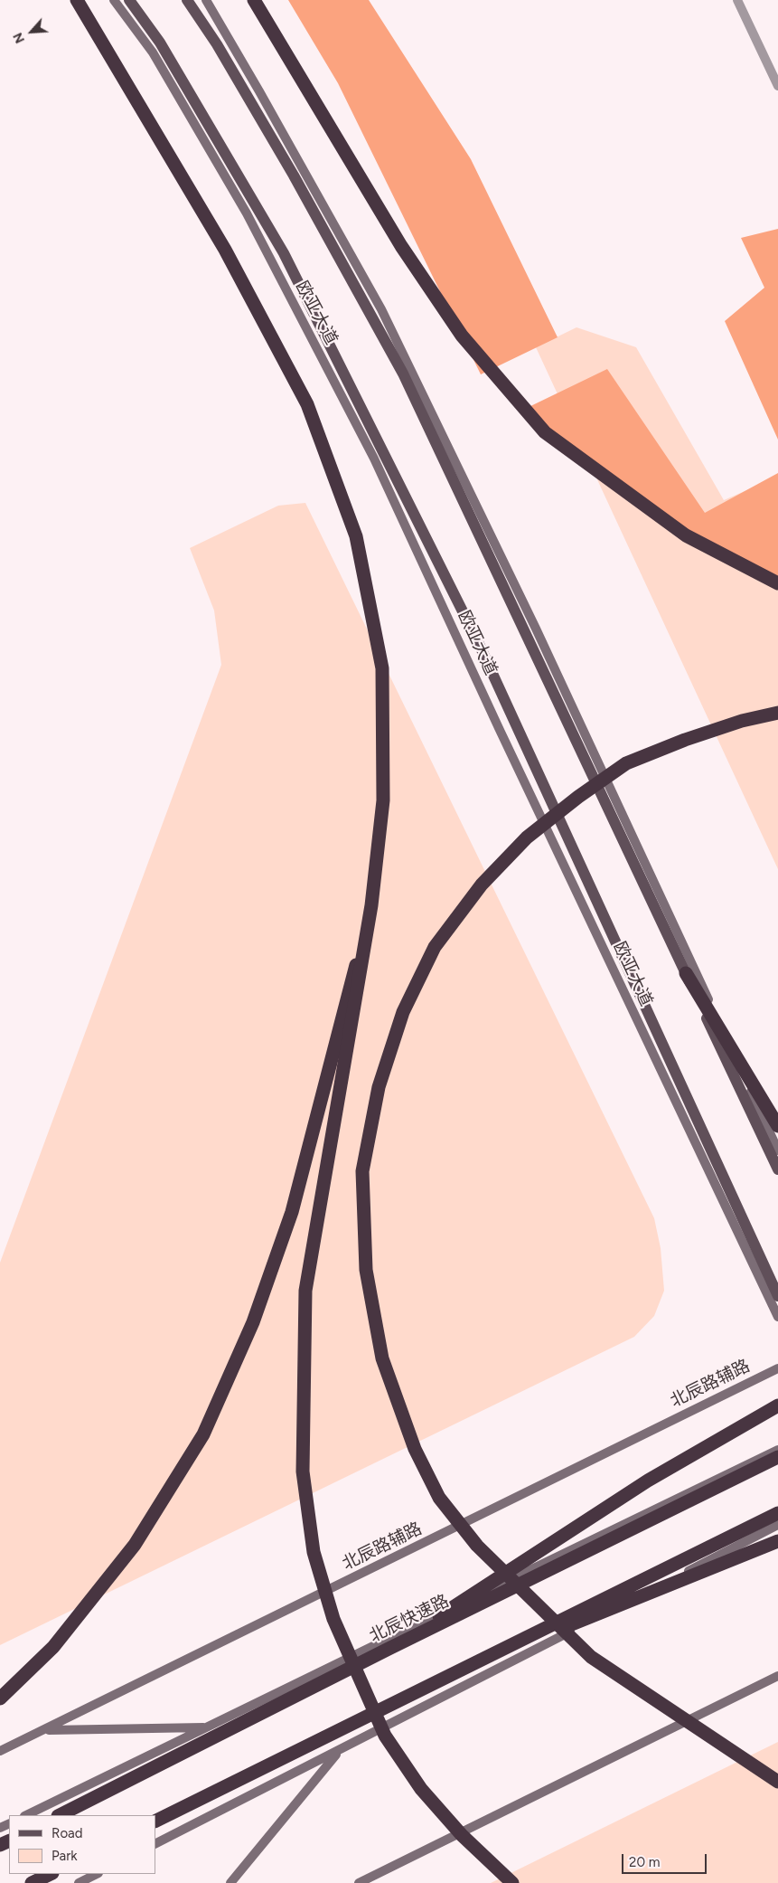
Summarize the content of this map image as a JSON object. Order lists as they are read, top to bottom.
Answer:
{
  "streets": {
    "highway": ["北辰快速路"],
    "main road": ["欧亚大道", "北辰路辅路"]
  },
  "legend": ["Road", "Park"],
  "scale_bar": "20 m",
  "north": "bottom left"
}
